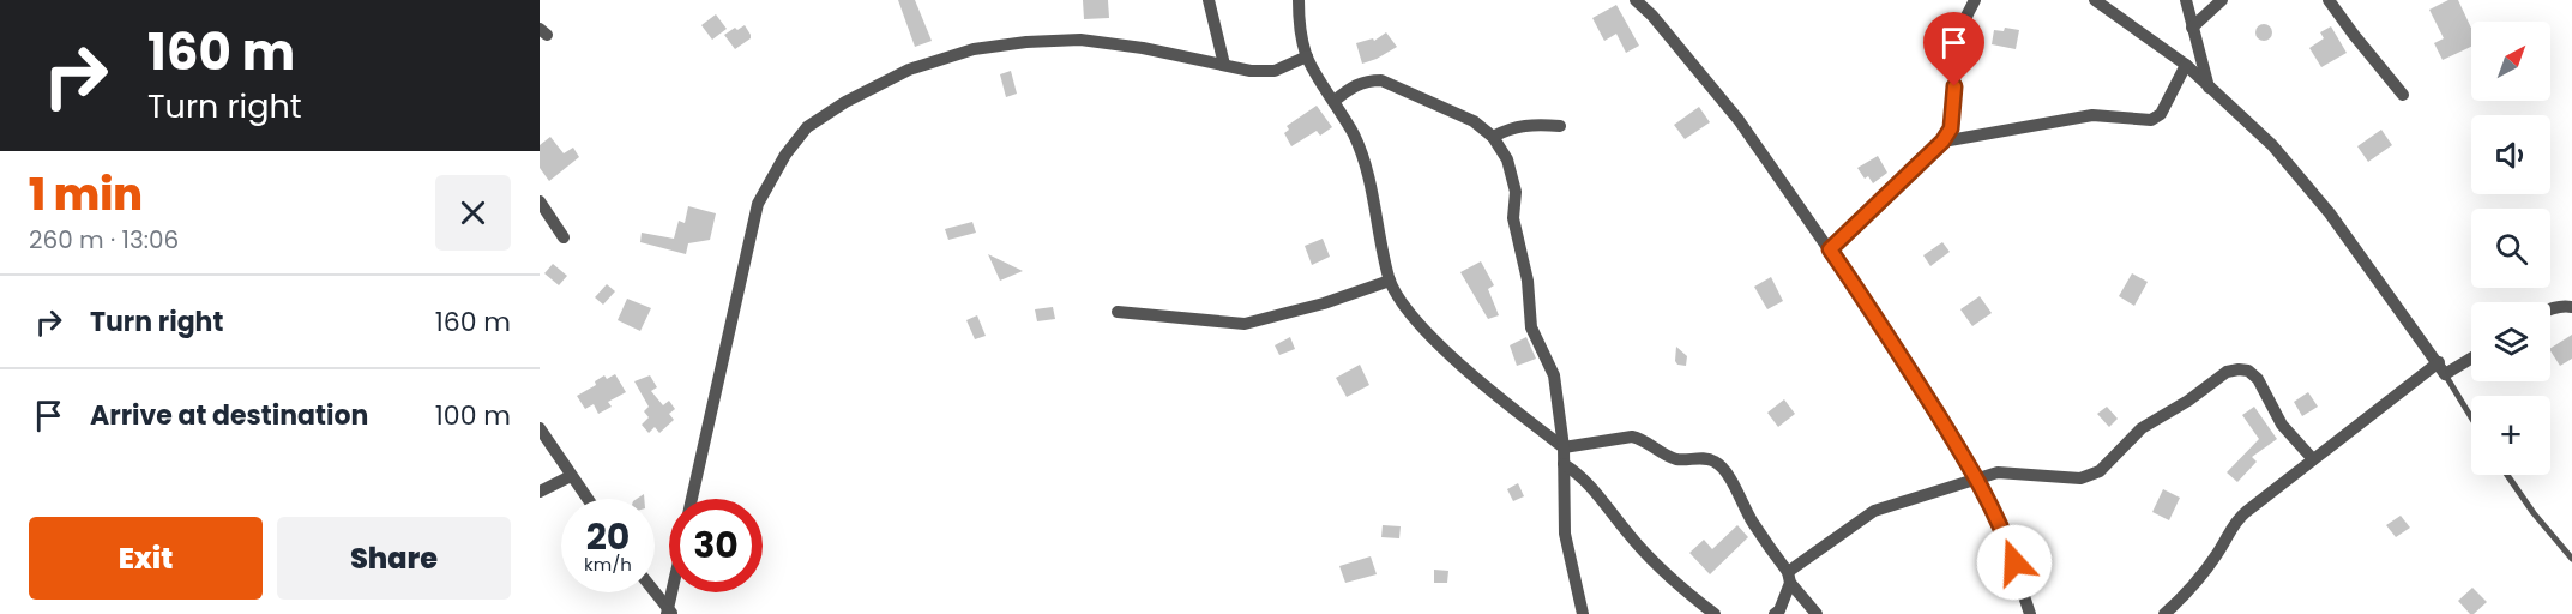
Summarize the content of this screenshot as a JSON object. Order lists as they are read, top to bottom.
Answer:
{
  "north": "top right",
  "page": {
    "turn": ["160 m", "Turn right"],
    "map_buttons": "+",
    "heading": ["1 min", "260 m · 13:06"],
    "list": [
      {
        "name": "Turn right",
        "value": "160 m"
      },
      {
        "name": "Arrive at destination",
        "value": "100 m"
      }
    ],
    "speed": "20 km/h",
    "limit": "30",
    "buttons": ["Exit", "Share"]
  }
}
